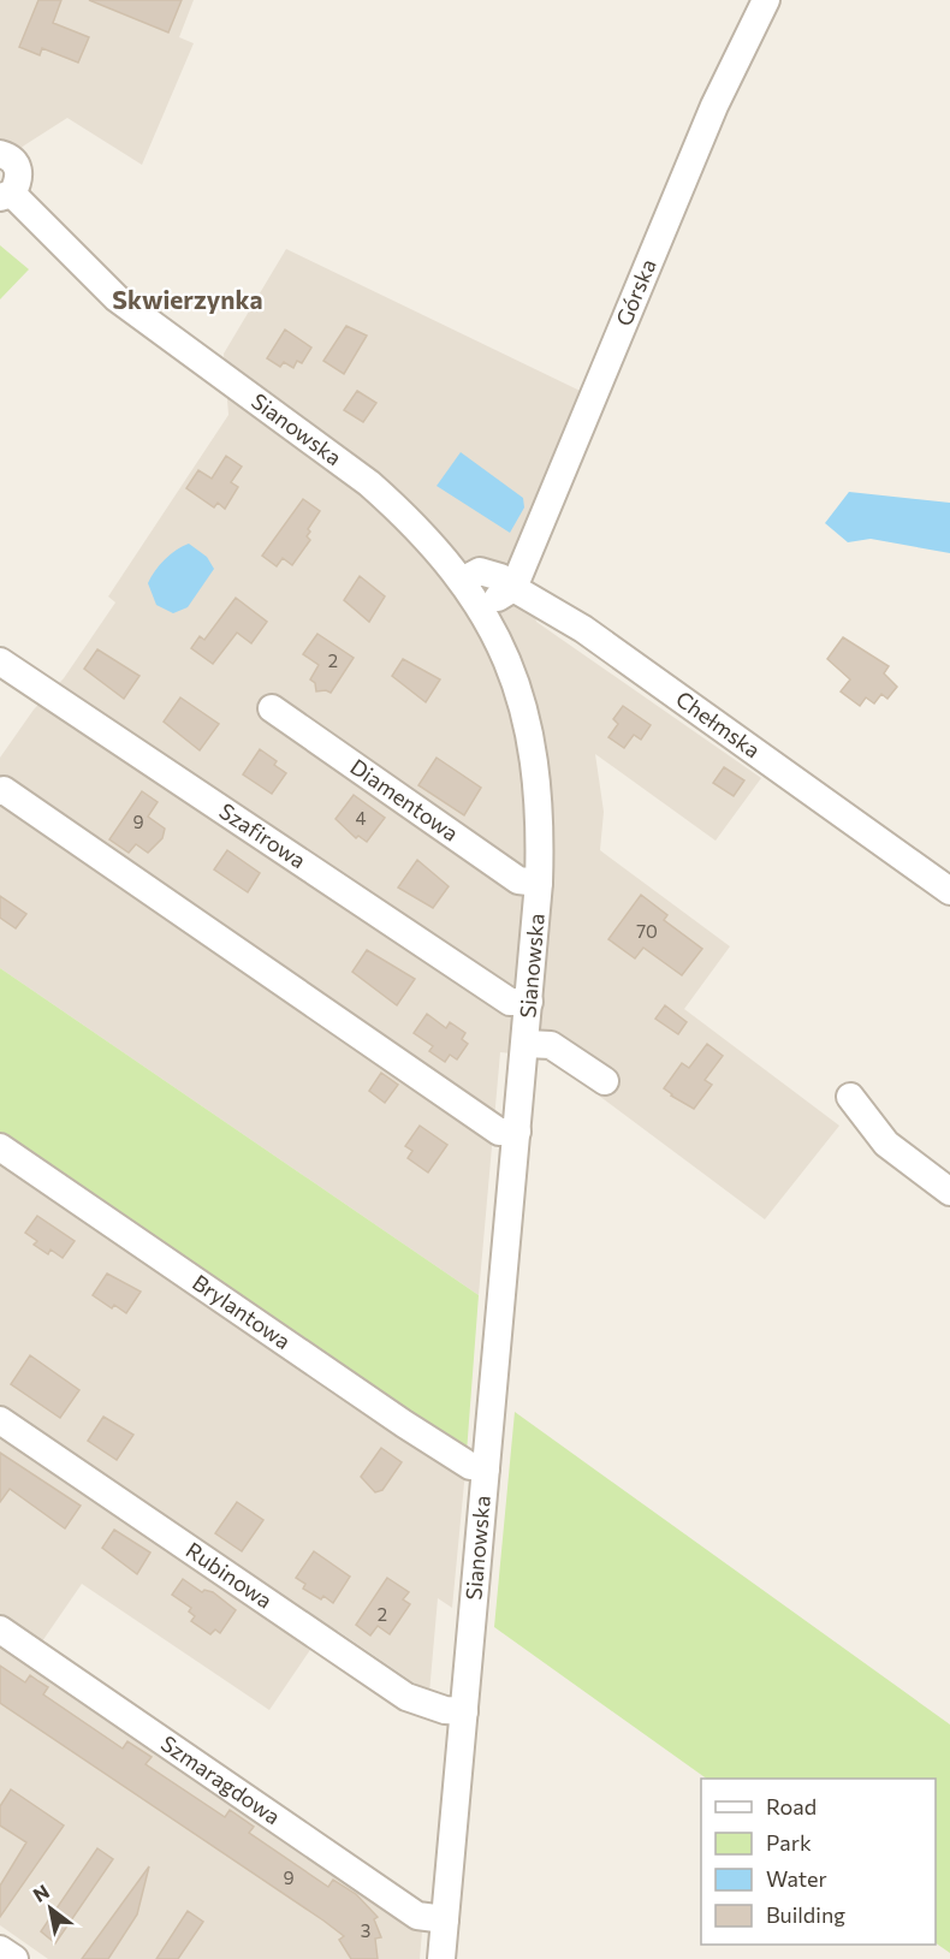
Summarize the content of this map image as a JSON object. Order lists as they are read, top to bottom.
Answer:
{
  "streets": {
    "street": [
      "Górska",
      "Sianowska",
      "Chełmska",
      "Diamentowa",
      "Szafirowa",
      "Brylantowa",
      "Rubinowa",
      "Szmaragdowa"
    ]
  },
  "crossings": [
    ["Górska", "Chełmska"],
    ["Sianowska", "Chełmska"],
    ["Sianowska", "Diamentowa"],
    ["Sianowska", "Szafirowa"],
    ["Sianowska", "Brylantowa"],
    ["Sianowska", "Rubinowa"],
    ["Sianowska", "Szmaragdowa"]
  ],
  "districts": ["Skwierzynka"],
  "house_numbers": [
    "2",
    "4",
    "9",
    "70",
    "2",
    "9",
    "3"
  ],
  "legend": [
    "Road",
    "Park",
    "Water",
    "Building"
  ],
  "north": "top left"
}
